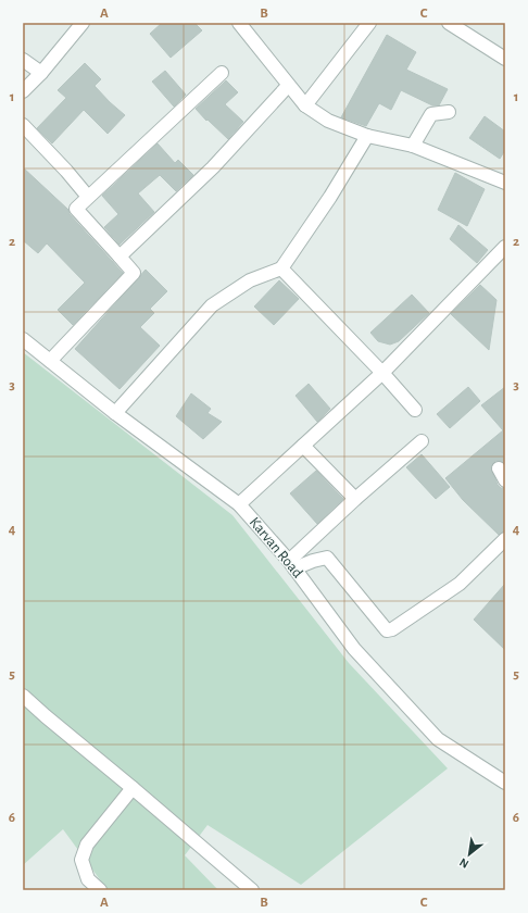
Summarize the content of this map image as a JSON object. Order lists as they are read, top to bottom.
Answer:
{
  "streets": {
    "street": ["Karvan Road"]
  },
  "north": "bottom left",
  "grid": {
    "columns": ["A", "B", "C"],
    "rows": [
      "1",
      "2",
      "3",
      "4",
      "5",
      "6"
    ]
  }
}
